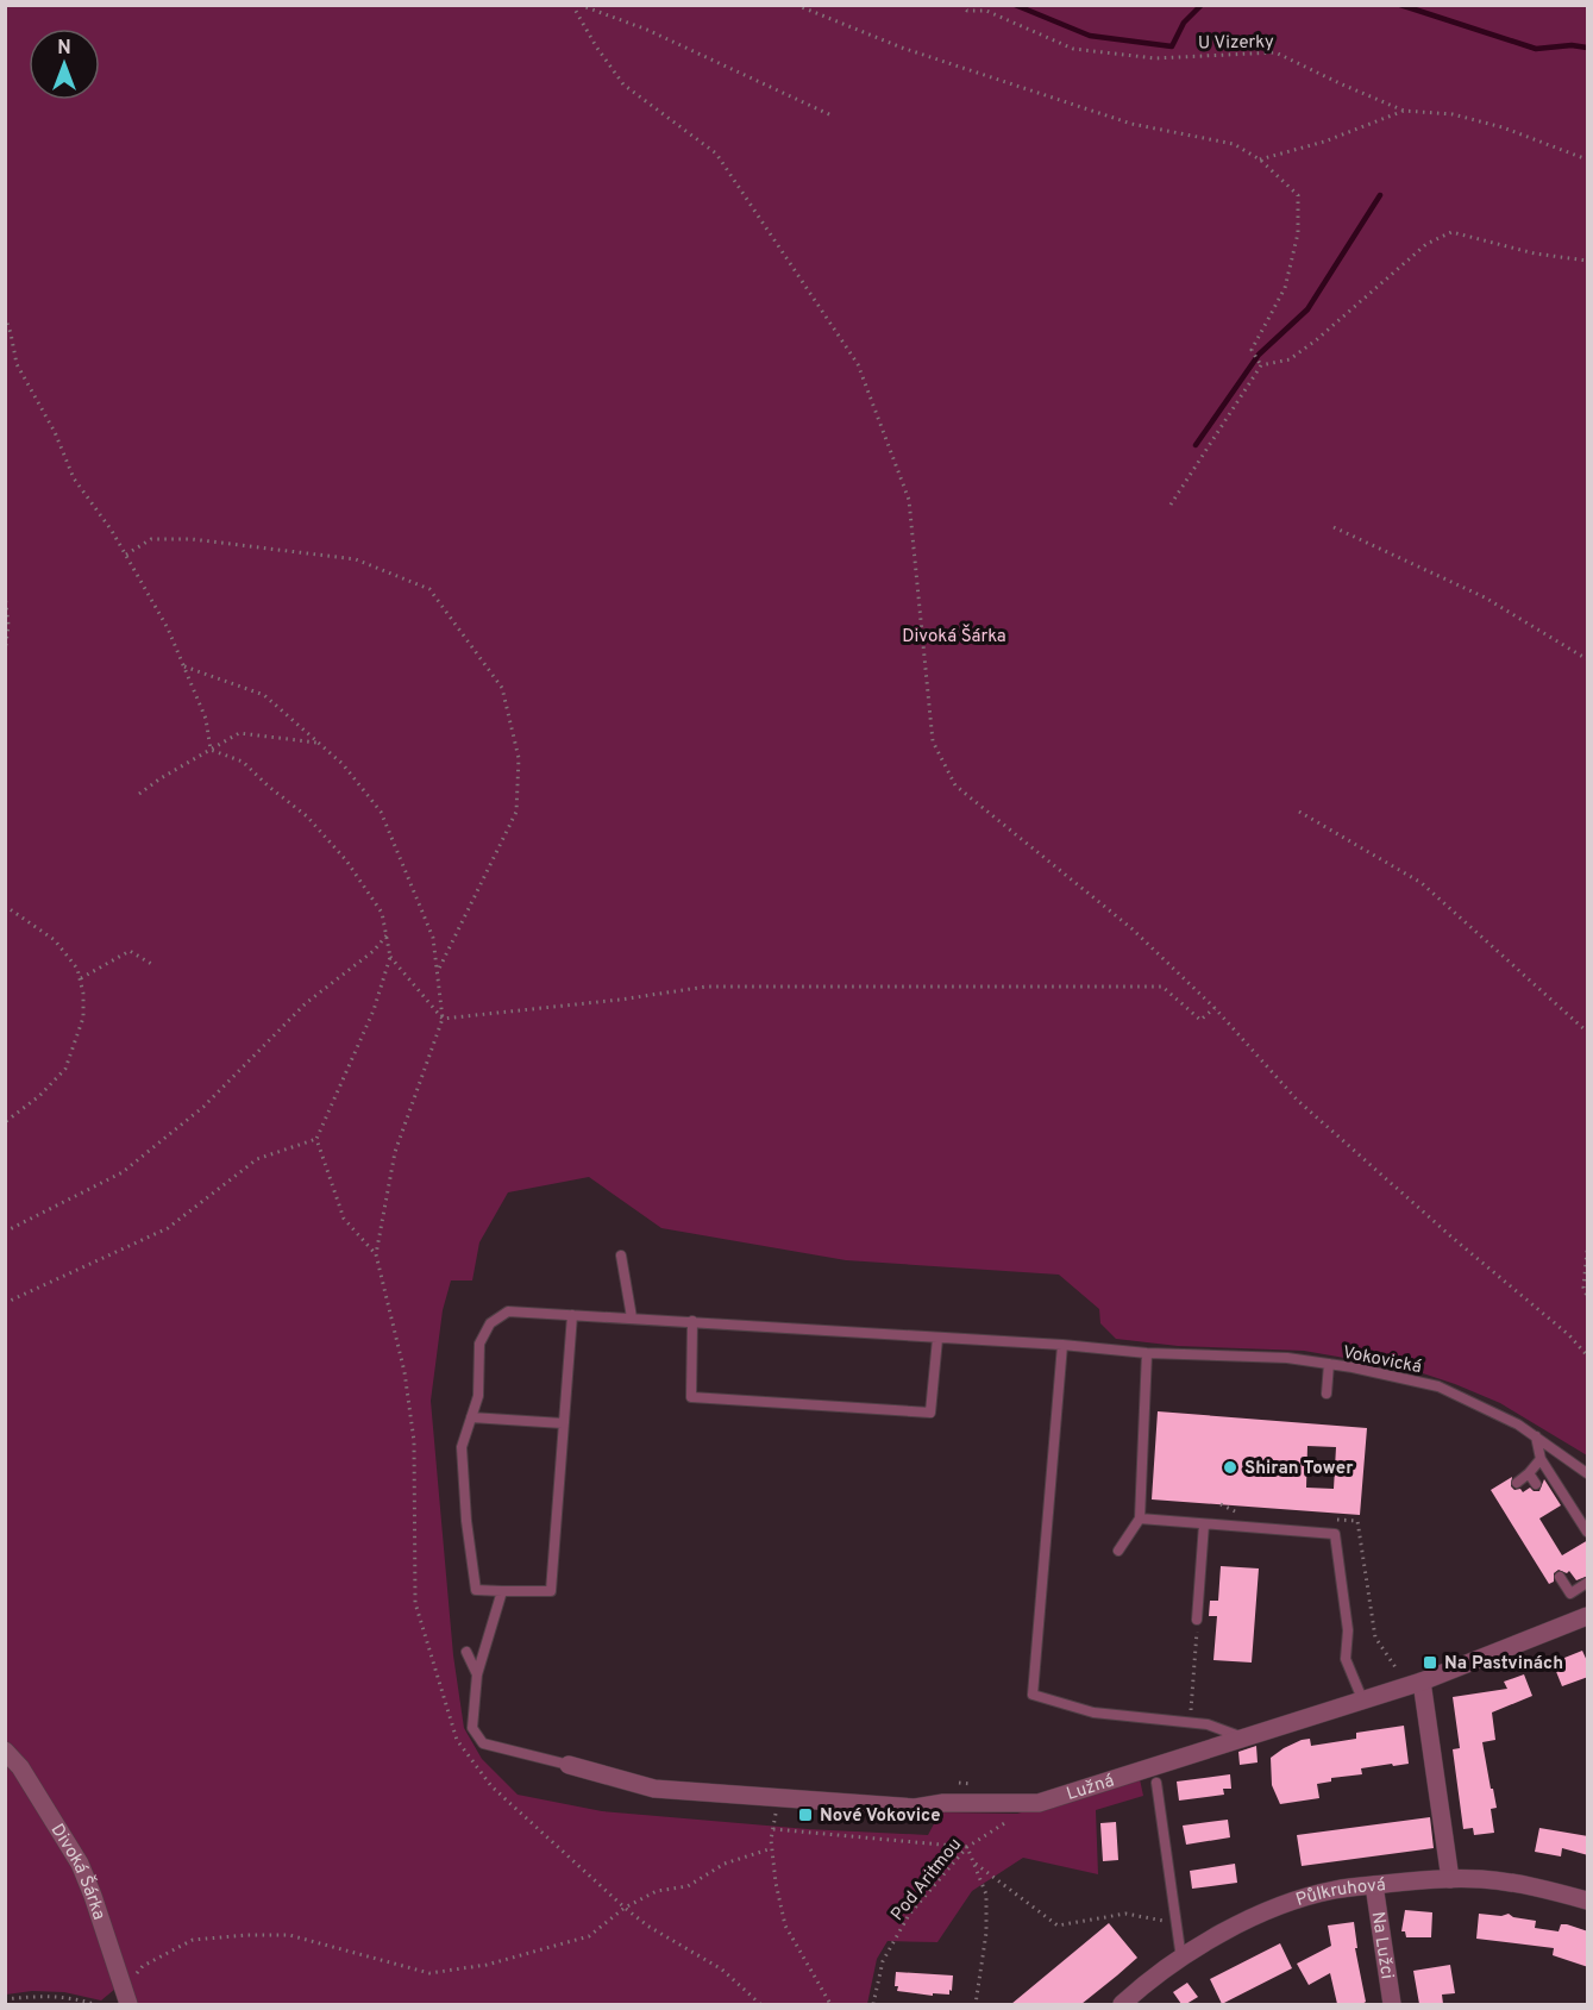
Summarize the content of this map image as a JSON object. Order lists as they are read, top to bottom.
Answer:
{
  "streets": {
    "street": [
      "Lužná",
      "Divoká Šárka",
      "Půlkruhová",
      "Na Lužci"
    ],
    "lane": ["Vokovická"],
    "path": ["U Vizerky", "Pod Aritmou"]
  },
  "crossings": [
    ["Půlkruhová", "Na Lužci"]
  ],
  "parks": ["Divoká Šárka"],
  "places": {
    "other": ["Shiran Tower"],
    "transit": ["Na Pastvinách", "Nové Vokovice"]
  },
  "north": "top"
}
